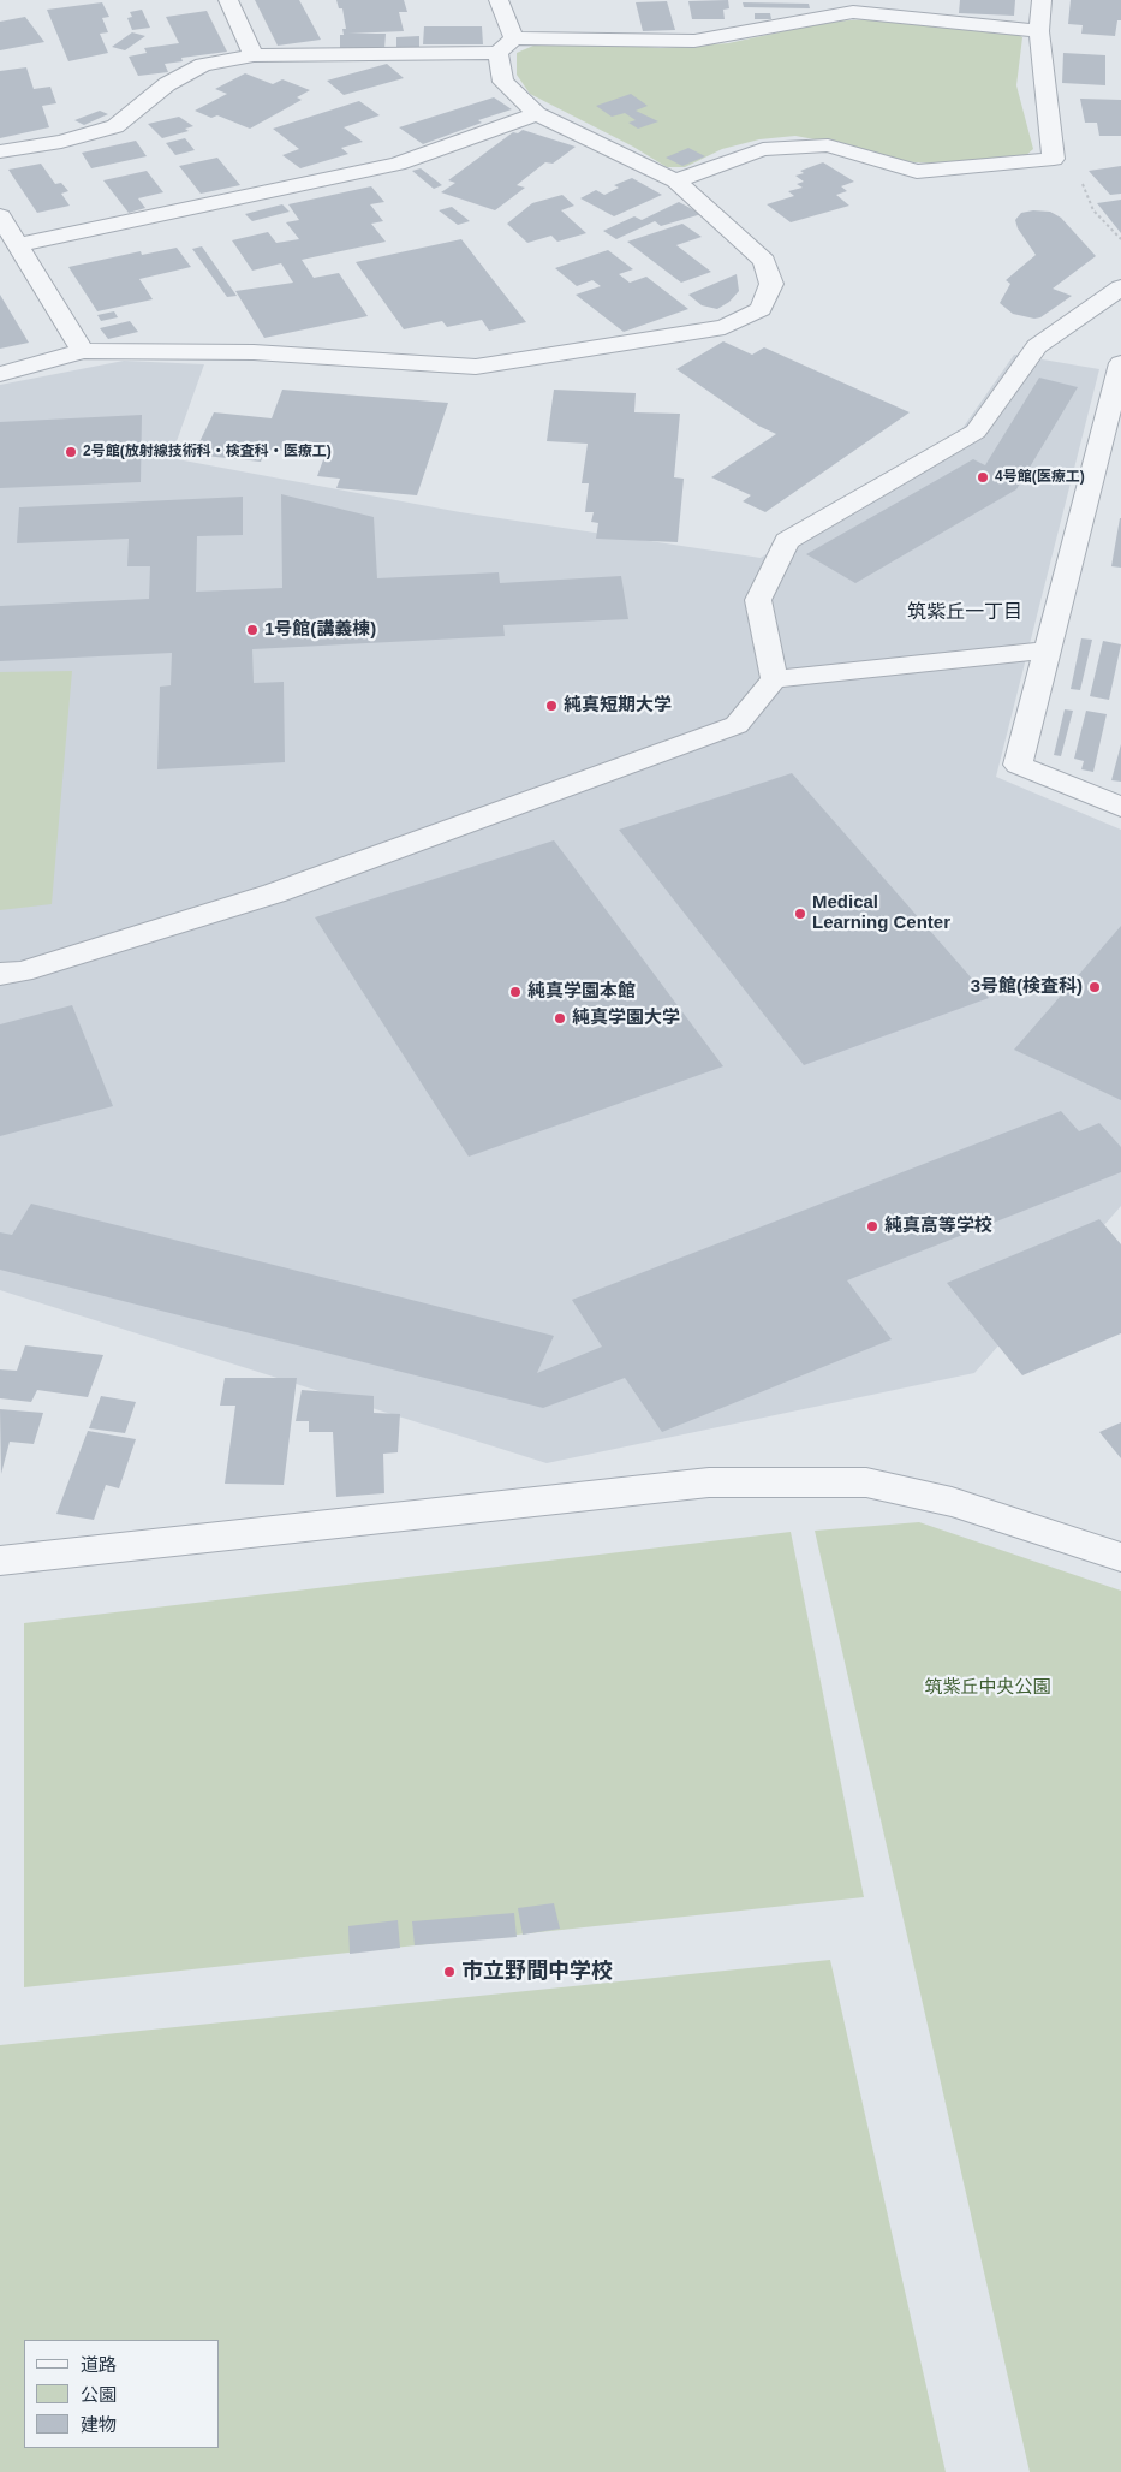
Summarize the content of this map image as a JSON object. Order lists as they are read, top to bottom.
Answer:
{
  "districts": ["筑紫丘一丁目"],
  "parks": ["筑紫丘中央公園"],
  "places": [
    "2号館(放射線技術科・検査科・医療工)",
    "4号館(医療工)",
    "1号館(講義棟)",
    "純真短期大学",
    "Medical Learning Center",
    "3号館(検査科)",
    "純真学園本館",
    "純真学園大学",
    "純真高等学校",
    "市立野間中学校"
  ],
  "legend": ["道路", "公園", "建物"]
}
